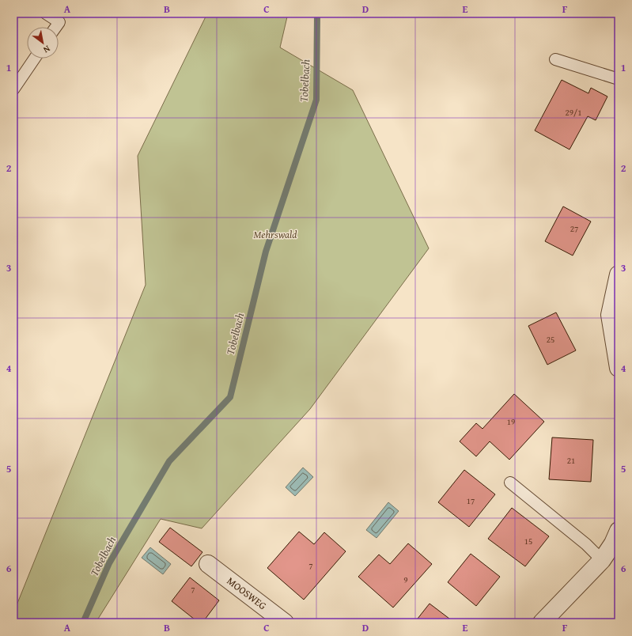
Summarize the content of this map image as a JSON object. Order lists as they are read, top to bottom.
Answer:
{
  "streets": {
    "street": ["MOOSWEG"]
  },
  "water": ["Tobelbach"],
  "parks": ["Mehrswald"],
  "house_numbers": [
    "29/1",
    "27",
    "25",
    "19",
    "21",
    "17",
    "15",
    "7",
    "9",
    "7"
  ],
  "north": "bottom right",
  "grid": {
    "columns": [
      "A",
      "B",
      "C",
      "D",
      "E",
      "F"
    ],
    "rows": [
      "1",
      "2",
      "3",
      "4",
      "5",
      "6"
    ]
  }
}
